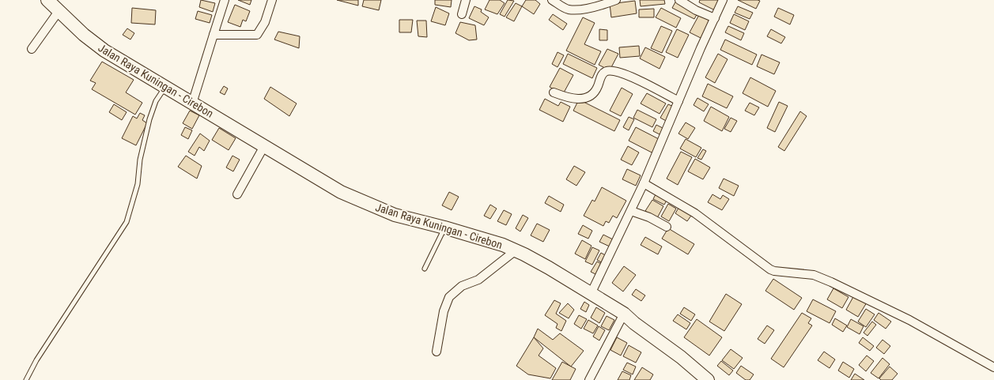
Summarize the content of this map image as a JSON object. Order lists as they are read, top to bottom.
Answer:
{
  "streets": {
    "highway": ["Jalan Raya Kuningan - Cirebon"]
  }
}
